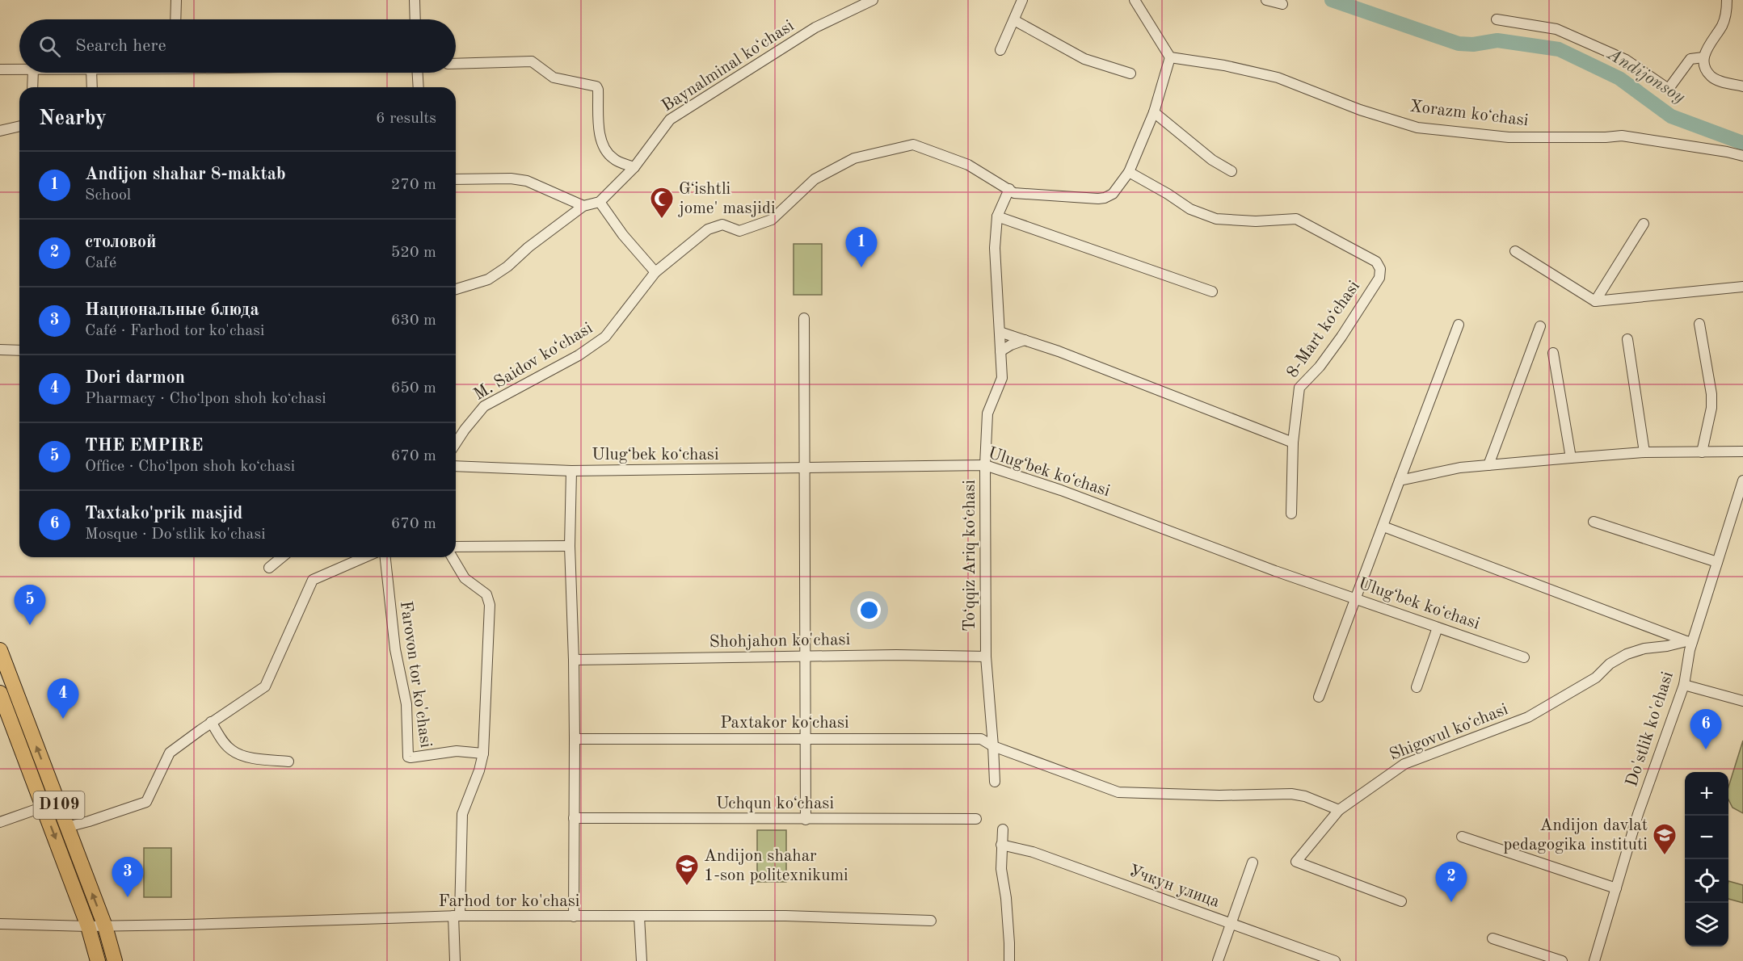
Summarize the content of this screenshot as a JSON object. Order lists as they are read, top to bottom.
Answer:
{
  "streets": {
    "main road": ["D109"],
    "street": [
      "Baynalminal koʻchasi",
      "Xorazm koʻchasi",
      "8-Mart koʻchasi",
      "M. Saidov koʻchasi",
      "Ulugʻbek koʻchasi",
      "Toʻqqiz Ariq koʻchasi",
      "Shohjahon ko'chasi",
      "Farovon tor ko'chasi",
      "Paxtakor koʻchasi",
      "Do'stlik ko'chasi",
      "Shigovul koʻchasi",
      "Uchqun koʻchasi",
      "Учкун улица",
      "Farhod tor ko'chasi"
    ]
  },
  "crossings": [
    ["Xorazm koʻchasi", "M. Saidov koʻchasi"],
    ["8-Mart koʻchasi", "M. Saidov koʻchasi"],
    ["M. Saidov koʻchasi", "Toʻqqiz Ariq koʻchasi"],
    ["Ulugʻbek koʻchasi", "Toʻqqiz Ariq koʻchasi"],
    ["Toʻqqiz Ariq koʻchasi", "Shohjahon ko'chasi"],
    ["Toʻqqiz Ariq koʻchasi", "Paxtakor koʻchasi"],
    ["Do'stlik ko'chasi", "Shigovul koʻchasi"],
    ["D109", "Farhod tor ko'chasi"]
  ],
  "water": ["Andijonsoy"],
  "places": {
    "mosque": ["Gʻishtli jome' masjidi"],
    "school or university": ["Andijon davlat pedagogika instituti", "Andijon shahar 1-son politexnikumi"]
  },
  "page": {
    "search": "Search here",
    "heading": ["Nearby", "6 results"],
    "list": [
      {
        "mark": "1",
        "name": "Andijon shahar 8-maktab",
        "note": "School",
        "value": "270 m"
      },
      {
        "mark": "2",
        "name": "столовой",
        "note": "Café",
        "value": "520 m"
      },
      {
        "mark": "3",
        "name": "Национальные блюда",
        "note": "Café · Farhod tor ko'chasi",
        "value": "630 m"
      },
      {
        "mark": "4",
        "name": "Dori darmon",
        "note": "Pharmacy · Choʻlpon shoh koʻchasi",
        "value": "650 m"
      },
      {
        "mark": "5",
        "name": "THE EMPIRE",
        "note": "Office · Choʻlpon shoh koʻchasi",
        "value": "670 m"
      },
      {
        "mark": "6",
        "name": "Taxtako'prik masjid",
        "note": "Mosque · Do'stlik ko'chasi",
        "value": "670 m"
      }
    ],
    "pins": [
      "1",
      "5",
      "4",
      "6",
      "3",
      "2"
    ],
    "map_buttons": ["+", "−"]
  }
}
